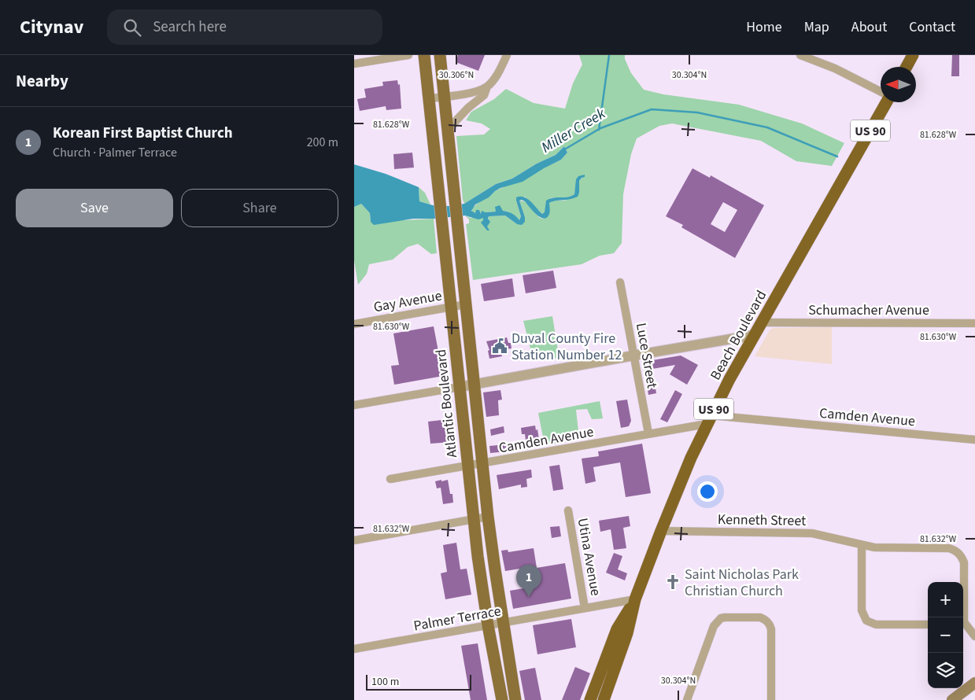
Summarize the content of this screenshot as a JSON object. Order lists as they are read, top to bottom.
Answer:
{
  "streets": {
    "highway": ["US 90", "Beach Boulevard"],
    "main road": ["Atlantic Boulevard"],
    "street": [
      "Gay Avenue",
      "Schumacher Avenue",
      "Luce Street",
      "Camden Avenue",
      "Kenneth Street",
      "Utina Avenue",
      "Palmer Terrace"
    ]
  },
  "crossings": [
    ["Gay Avenue", "Atlantic Boulevard"],
    ["Schumacher Avenue", "Beach Boulevard"],
    ["Beach Boulevard", "Camden Avenue"],
    ["Beach Boulevard", "Kenneth Street"],
    ["Beach Boulevard", "Palmer Terrace"],
    ["Luce Street", "Camden Avenue"],
    ["Atlantic Boulevard", "Camden Avenue"],
    ["Atlantic Boulevard", "Palmer Terrace"],
    ["Utina Avenue", "Palmer Terrace"]
  ],
  "water": ["Miller Creek"],
  "places": {
    "public building": ["Duval County Fire Station Number 12"],
    "church": ["Saint Nicholas Park Christian Church"]
  },
  "scale_bar": "100 m",
  "north": "left",
  "page": {
    "header": "Citynav",
    "search": "Search here",
    "nav": [
      "Home",
      "Map",
      "About",
      "Contact"
    ],
    "heading": "Nearby",
    "list": [
      {
        "mark": "1",
        "name": "Korean First Baptist Church",
        "note": "Church · Palmer Terrace",
        "value": "200 m"
      }
    ],
    "buttons": ["Save", "Share"],
    "pins": "1",
    "map_buttons": ["+", "−"],
    "scale": "100 m"
  },
  "coordinates": [
    "30.306°N",
    "30.304°N",
    "81.628°W",
    "81.630°W",
    "81.632°W"
  ]
}
